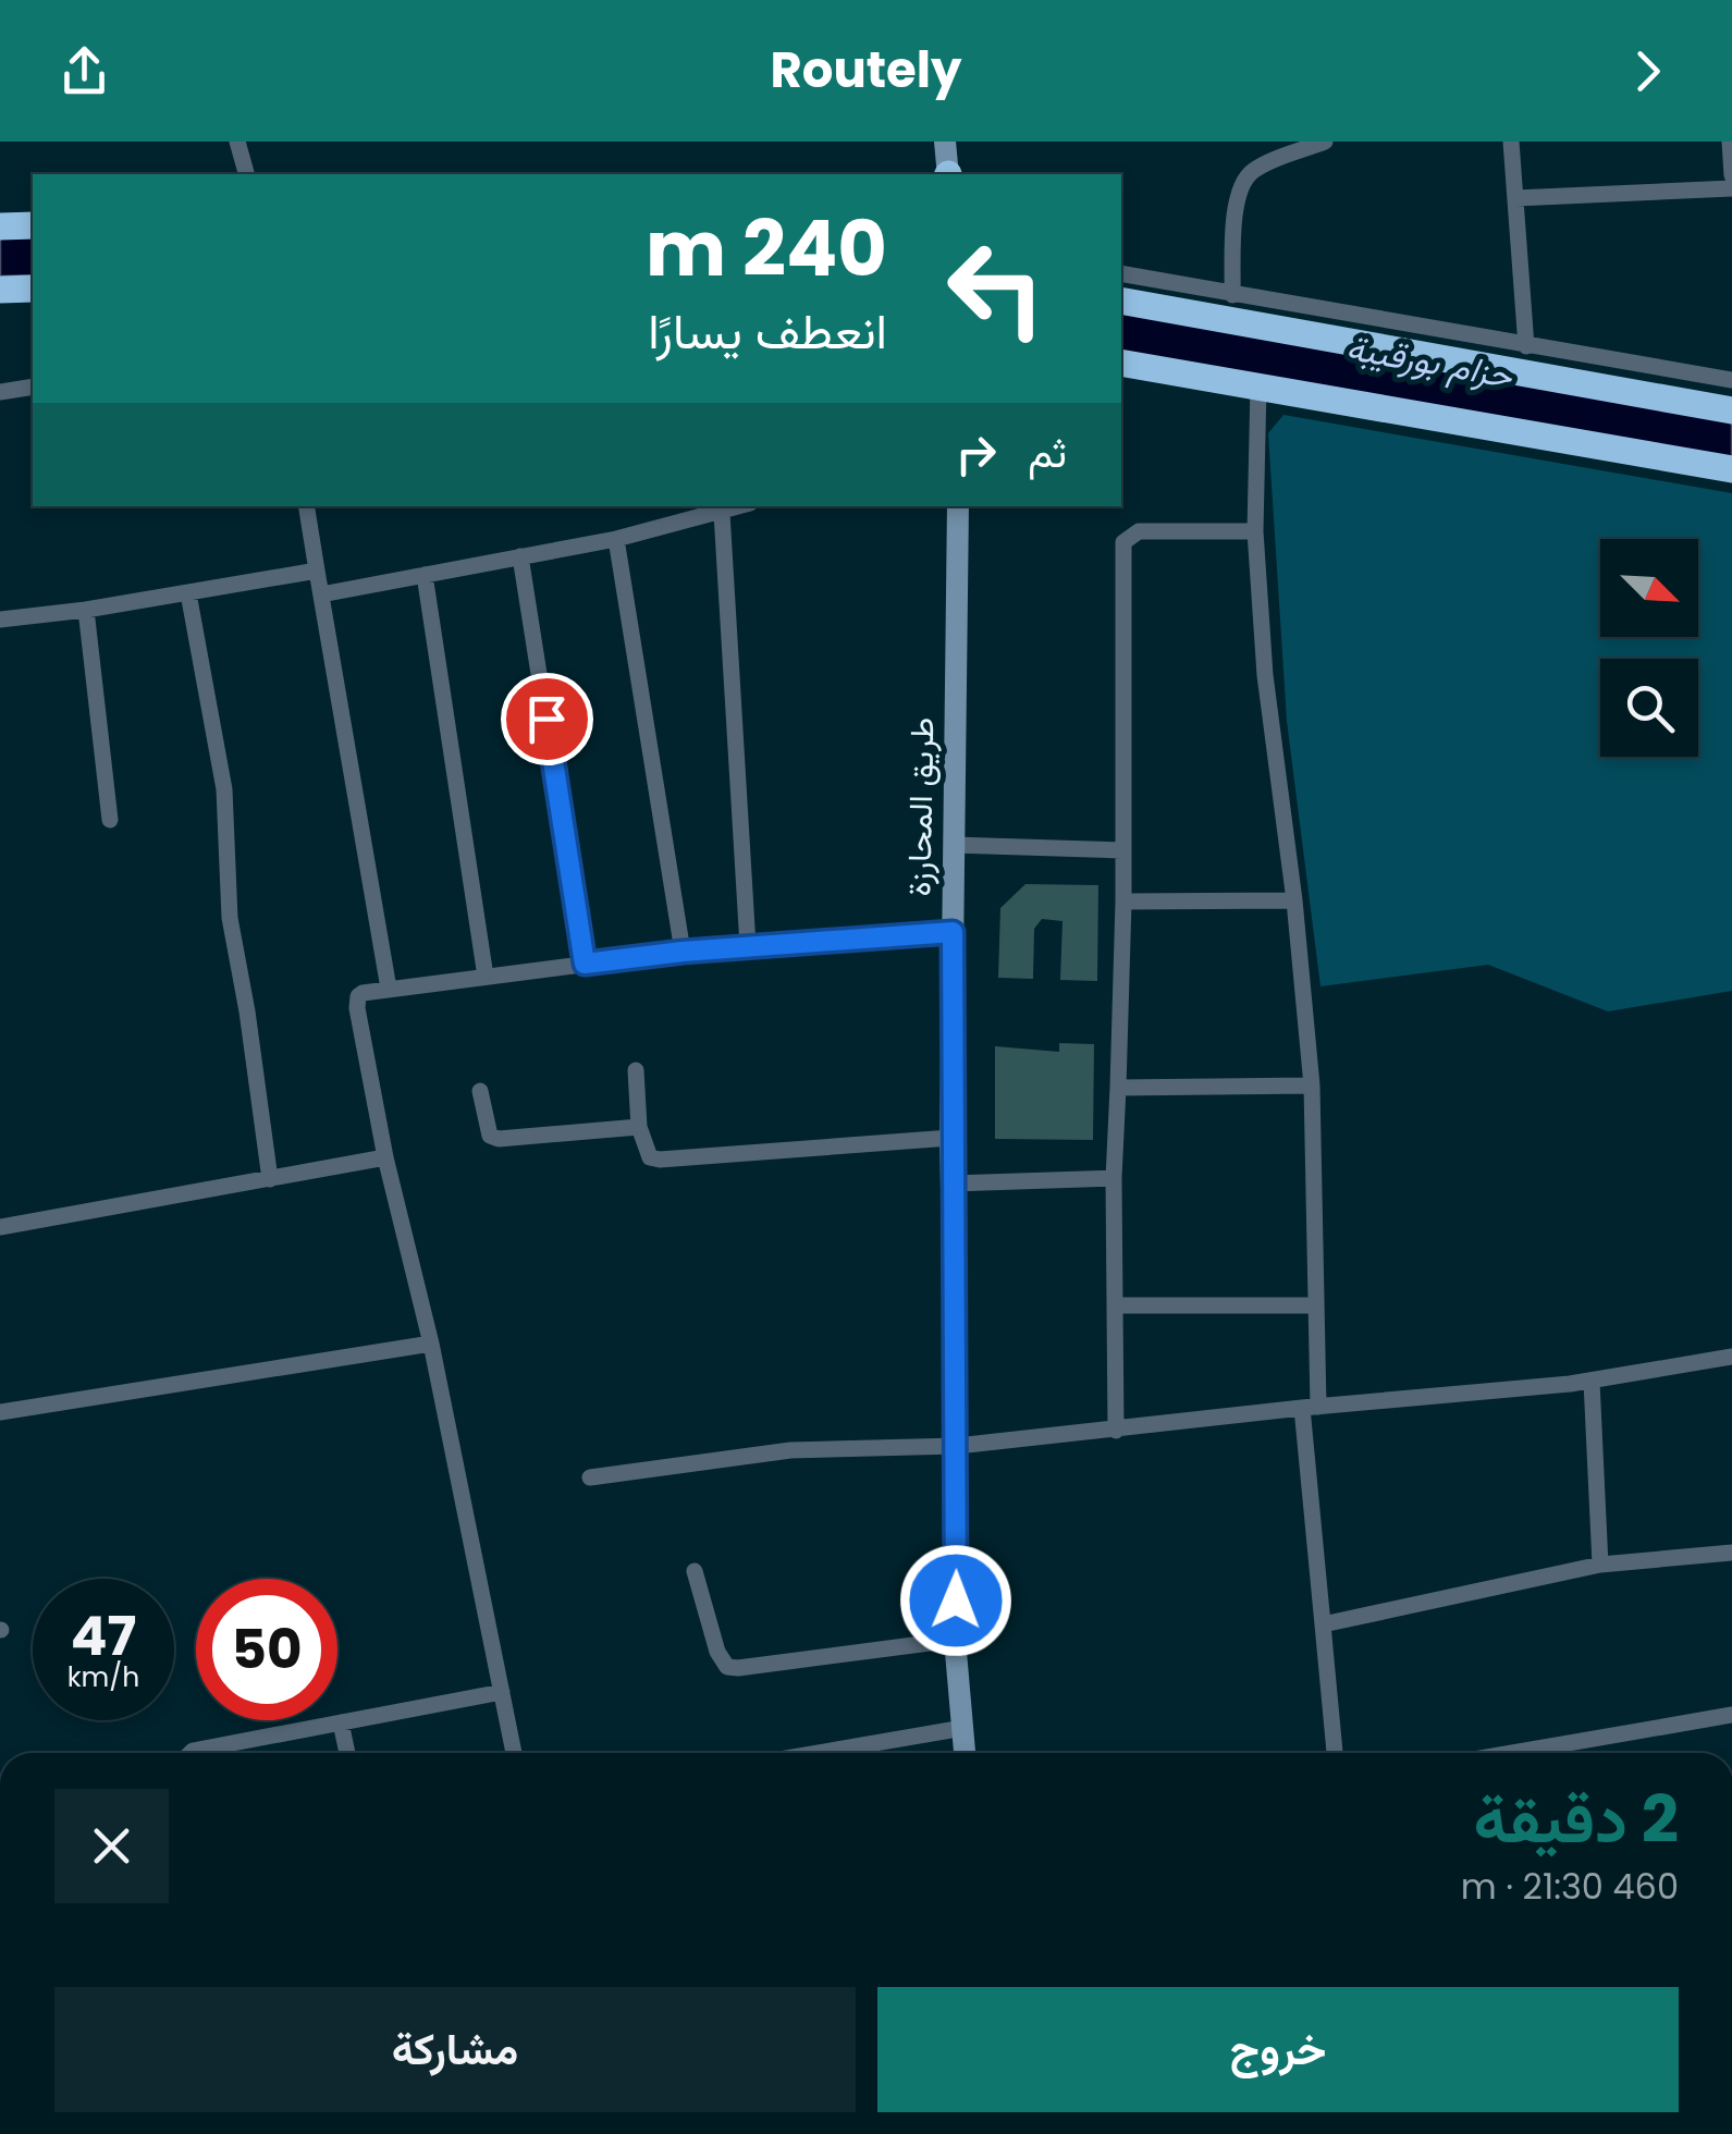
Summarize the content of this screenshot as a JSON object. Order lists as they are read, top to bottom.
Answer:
{
  "streets": {
    "main road": ["طريق المحارزة"]
  },
  "water": ["حزام بورقيبة"],
  "north": "bottom right",
  "page": {
    "header": "Routely",
    "turn": ["240 m", "انعطف يسارًا"],
    "then": "ثم",
    "speed": "47 km/h",
    "limit": "50",
    "heading": ["2 دقيقة", "460 m · 21:30"],
    "buttons": ["خروج", "مشاركة"]
  }
}
